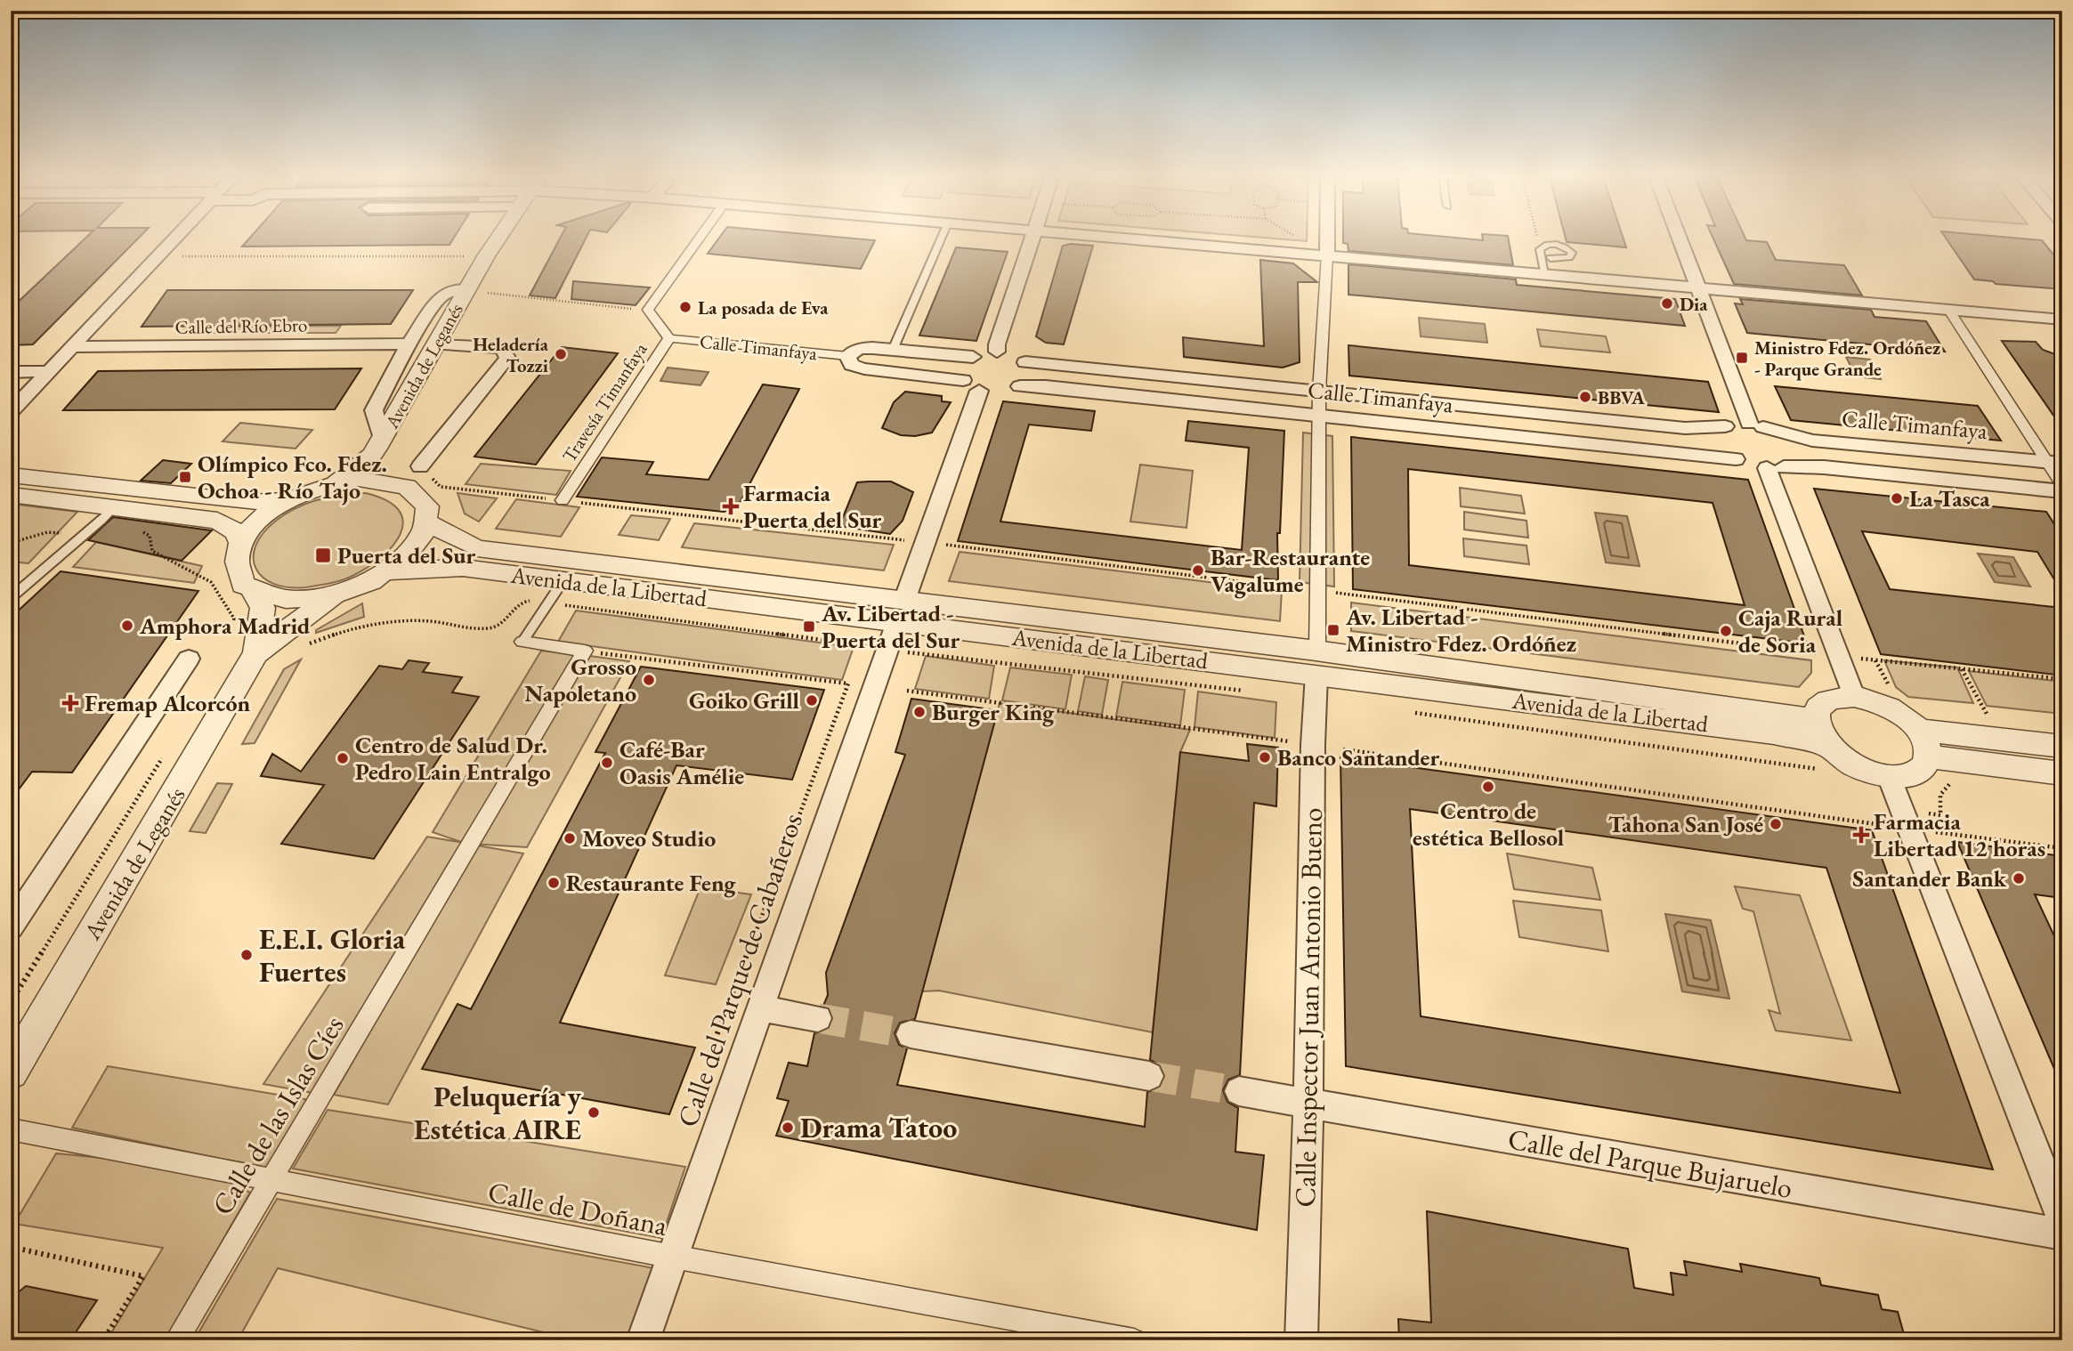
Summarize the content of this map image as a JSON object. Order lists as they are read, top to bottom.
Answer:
{
  "streets": {
    "street": [
      "Calle del Río Ebro",
      "Calle Timanfaya",
      "Avenida de Leganés",
      "Travesía Timanfaya",
      "Avenida de la Libertad",
      "Calle del Parque de Cabañeros",
      "Calle Inspector Juan Antonio Bueno",
      "Calle de las Islas Cíes",
      "Calle del Parque Bujaruelo",
      "Calle de Doñana"
    ]
  },
  "crossings": [
    ["Calle del Río Ebro", "Avenida de Leganés"],
    ["Calle Timanfaya", "Travesía Timanfaya"],
    ["Calle Timanfaya", "Calle del Parque de Cabañeros"],
    ["Calle Timanfaya", "Calle Inspector Juan Antonio Bueno"],
    ["Avenida de Leganés", "Avenida de la Libertad"],
    ["Avenida de la Libertad", "Calle del Parque de Cabañeros"],
    ["Avenida de la Libertad", "Calle Inspector Juan Antonio Bueno"],
    ["Calle del Parque de Cabañeros", "Calle de Doñana"],
    ["Calle Inspector Juan Antonio Bueno", "Calle del Parque Bujaruelo"],
    ["Calle de las Islas Cíes", "Calle de Doñana"]
  ],
  "places": {
    "other": [
      "Dia",
      "La posada de Eva",
      "Heladería Tozzi",
      "BBVA",
      "La Tasca",
      "Bar-Restaurante Vagalume",
      "Amphora Madrid",
      "Caja Rural de Soria",
      "Grosso Napoletano",
      "Goiko Grill",
      "Burger King",
      "Banco Santander",
      "Centro de Salud Dr. Pedro Lain Entralgo",
      "Café-Bar Oasis Amélie",
      "Centro de estética Bellosol",
      "Tahona San José",
      "Moveo Studio",
      "Santander Bank",
      "Restaurante Feng",
      "E.E.I. Gloria Fuertes",
      "Peluquería y Estética AIRE",
      "Drama Tatoo"
    ],
    "transit": [
      "Ministro Fdez. Ordóñez - Parque Grande",
      "Olímpico Fco. Fdez. Ochoa - Río Tajo",
      "Puerta del Sur",
      "Av. Libertad - Puerta del Sur",
      "Av. Libertad - Ministro Fdez. Ordóñez"
    ],
    "health": ["Farmacia Puerta del Sur", "Fremap Alcorcón", "Farmacia Libertad 12 horas"]
  }
}
